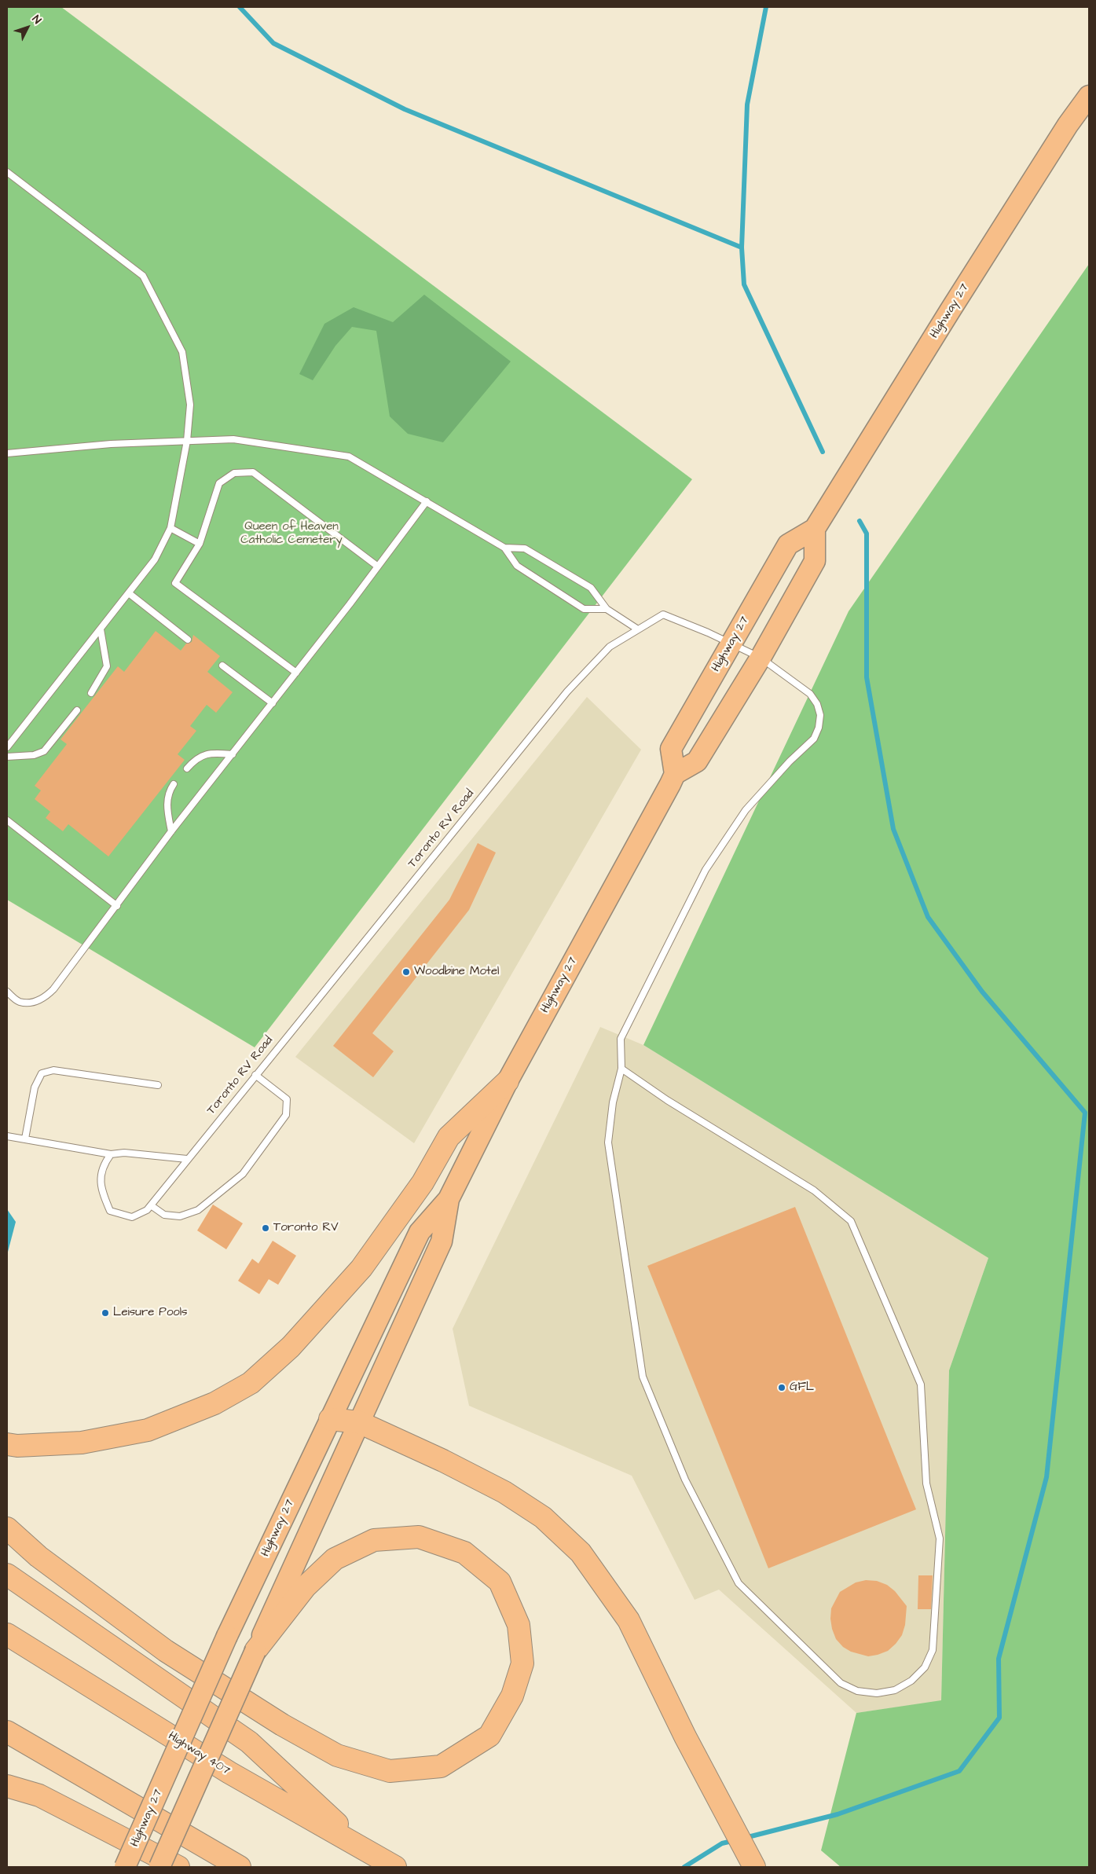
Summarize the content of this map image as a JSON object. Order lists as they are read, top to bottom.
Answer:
{
  "streets": {
    "highway": ["Highway 407"],
    "main road": ["Highway 27"],
    "lane": ["Toronto RV Road"]
  },
  "crossings": [
    ["Highway 27", "Toronto RV Road"]
  ],
  "parks": ["Queen of Heaven Catholic Cemetery"],
  "places": [
    "Woodbine Motel",
    "Toronto RV",
    "Leisure Pools",
    "GFL"
  ],
  "north": "top right"
}
